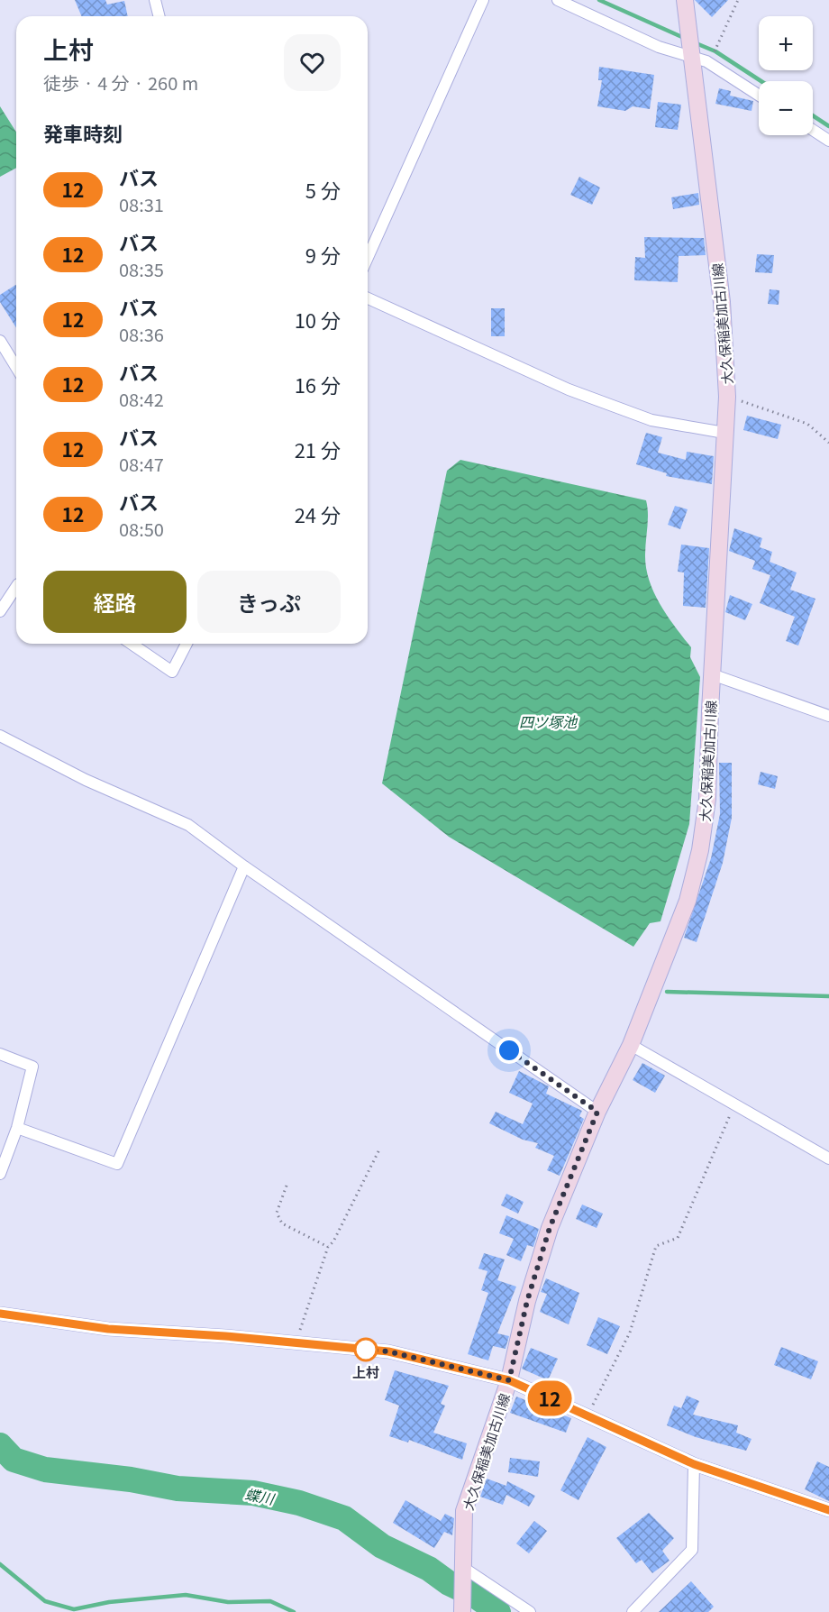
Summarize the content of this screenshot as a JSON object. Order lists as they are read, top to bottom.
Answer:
{
  "streets": {
    "main road": ["大久保稲美加古川線"]
  },
  "water": ["四ツ塚池", "蝶川"],
  "places": ["上村"],
  "lines": ["bus line 12"],
  "page": {
    "on_map": "12",
    "map_buttons": ["+", "−"],
    "heading": [
      ["上村", "徒歩 · 4 分 · 260 m"],
      "発車時刻"
    ],
    "list": [
      {
        "mark": "12",
        "name": "バス",
        "note": "08:31",
        "value": "5 分"
      },
      {
        "mark": "12",
        "name": "バス",
        "note": "08:35",
        "value": "9 分"
      },
      {
        "mark": "12",
        "name": "バス",
        "note": "08:36",
        "value": "10 分"
      },
      {
        "mark": "12",
        "name": "バス",
        "note": "08:42",
        "value": "16 分"
      },
      {
        "mark": "12",
        "name": "バス",
        "note": "08:47",
        "value": "21 分"
      },
      {
        "mark": "12",
        "name": "バス",
        "note": "08:50",
        "value": "24 分"
      }
    ],
    "buttons": ["経路", "きっぷ"]
  }
}
